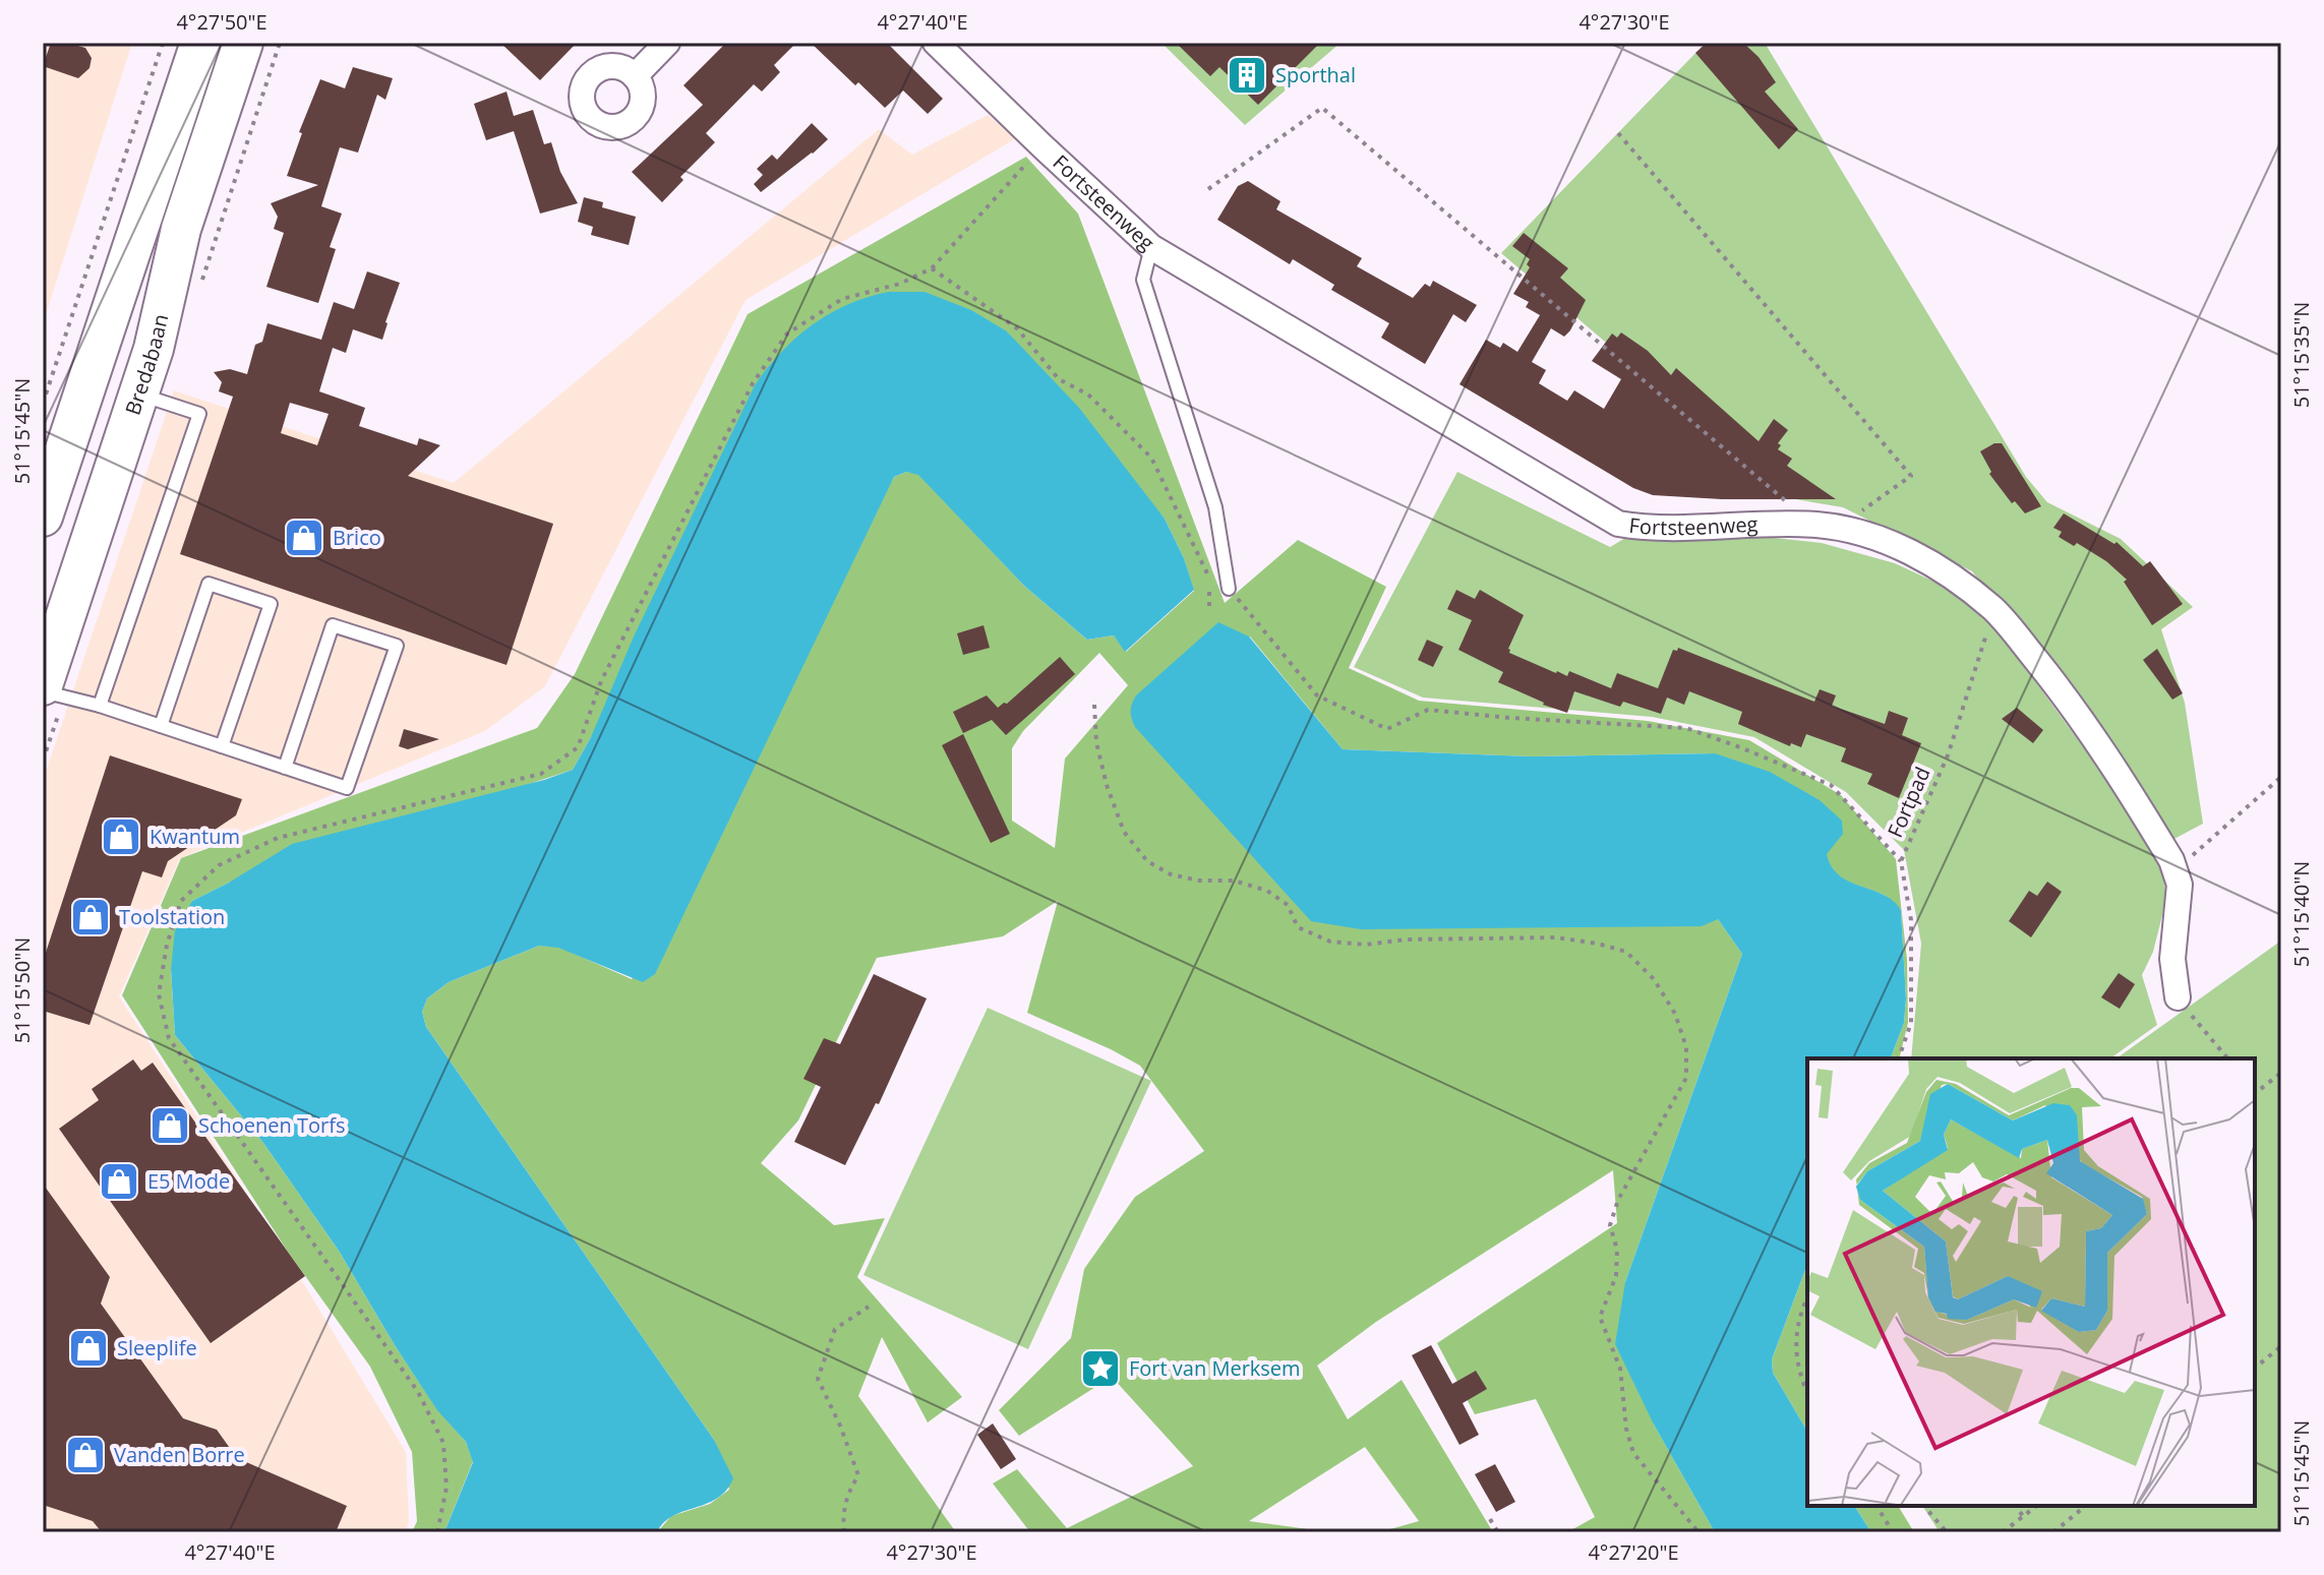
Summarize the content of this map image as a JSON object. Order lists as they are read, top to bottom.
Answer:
{
  "streets": {
    "main road": ["Bredabaan"],
    "street": ["Fortsteenweg"],
    "path": ["Fortpad"]
  },
  "crossings": [
    ["Fortsteenweg", "Fortpad"]
  ],
  "places": {
    "building": ["Sporthal"],
    "shop": [
      "Brico",
      "Kwantum",
      "Toolstation",
      "Schoenen Torfs",
      "E5 Mode",
      "Sleeplife",
      "Vanden Borre"
    ],
    "place": ["Fort van Merksem"]
  },
  "coordinates": [
    "4°27'50\"E",
    "4°27'40\"E",
    "4°27'30\"E",
    "51°15'35\"N",
    "51°15'45\"N",
    "51°15'40\"N",
    "51°15'50\"N",
    "4°27'20\"E"
  ]
}
